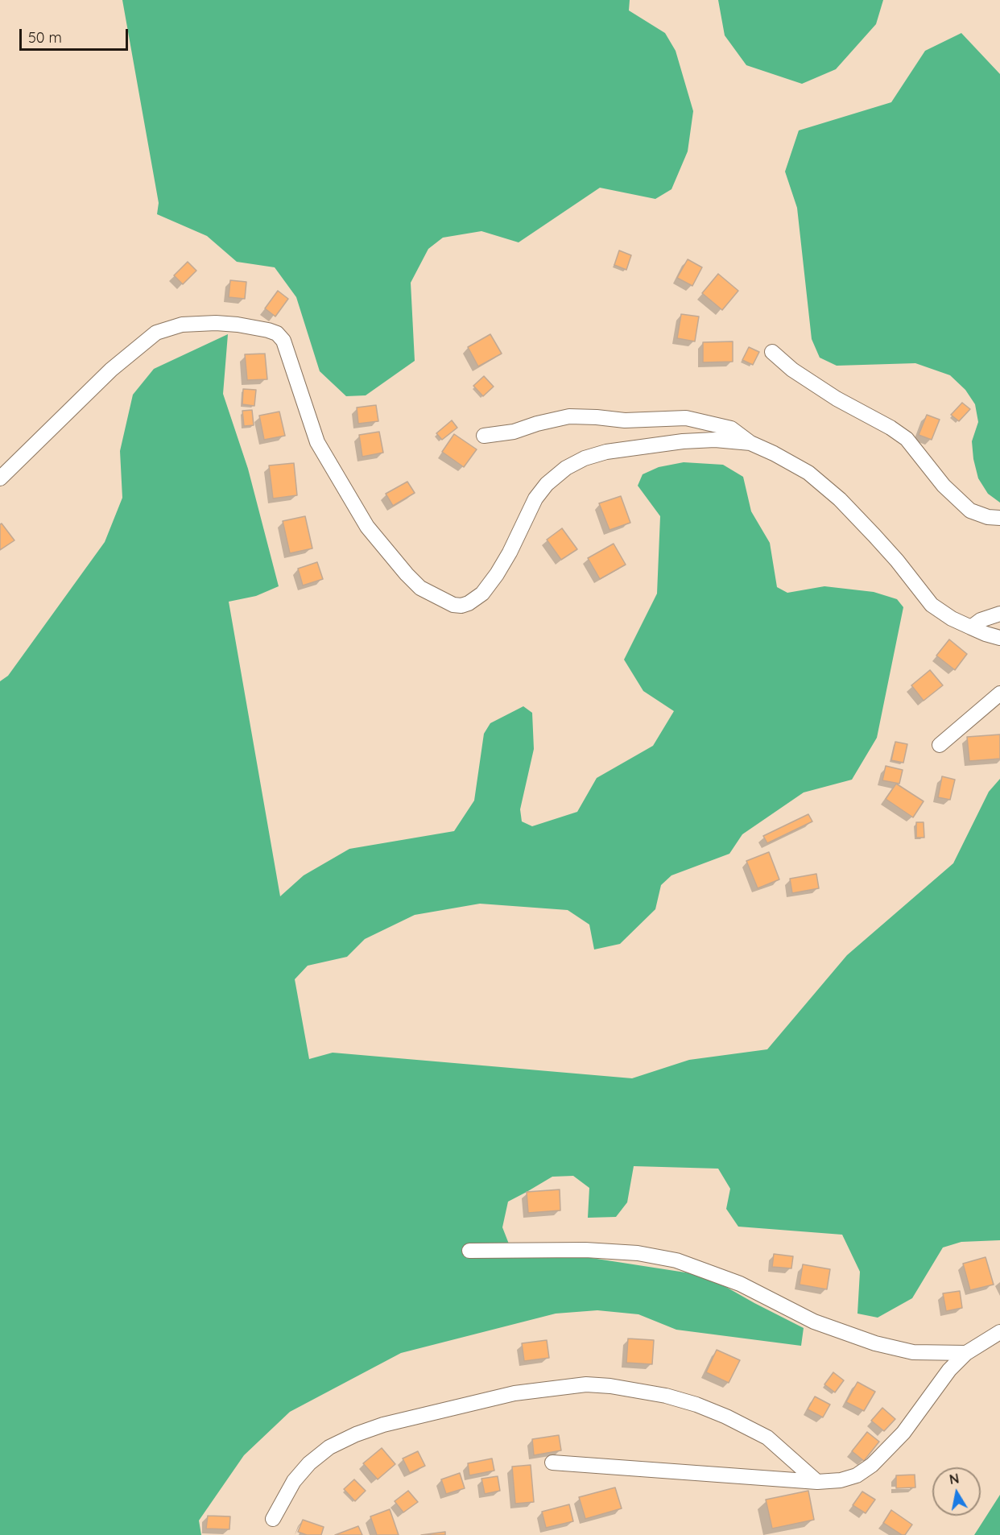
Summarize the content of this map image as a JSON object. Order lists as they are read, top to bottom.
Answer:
{
  "scale_bar": "50 m",
  "north": "top"
}
